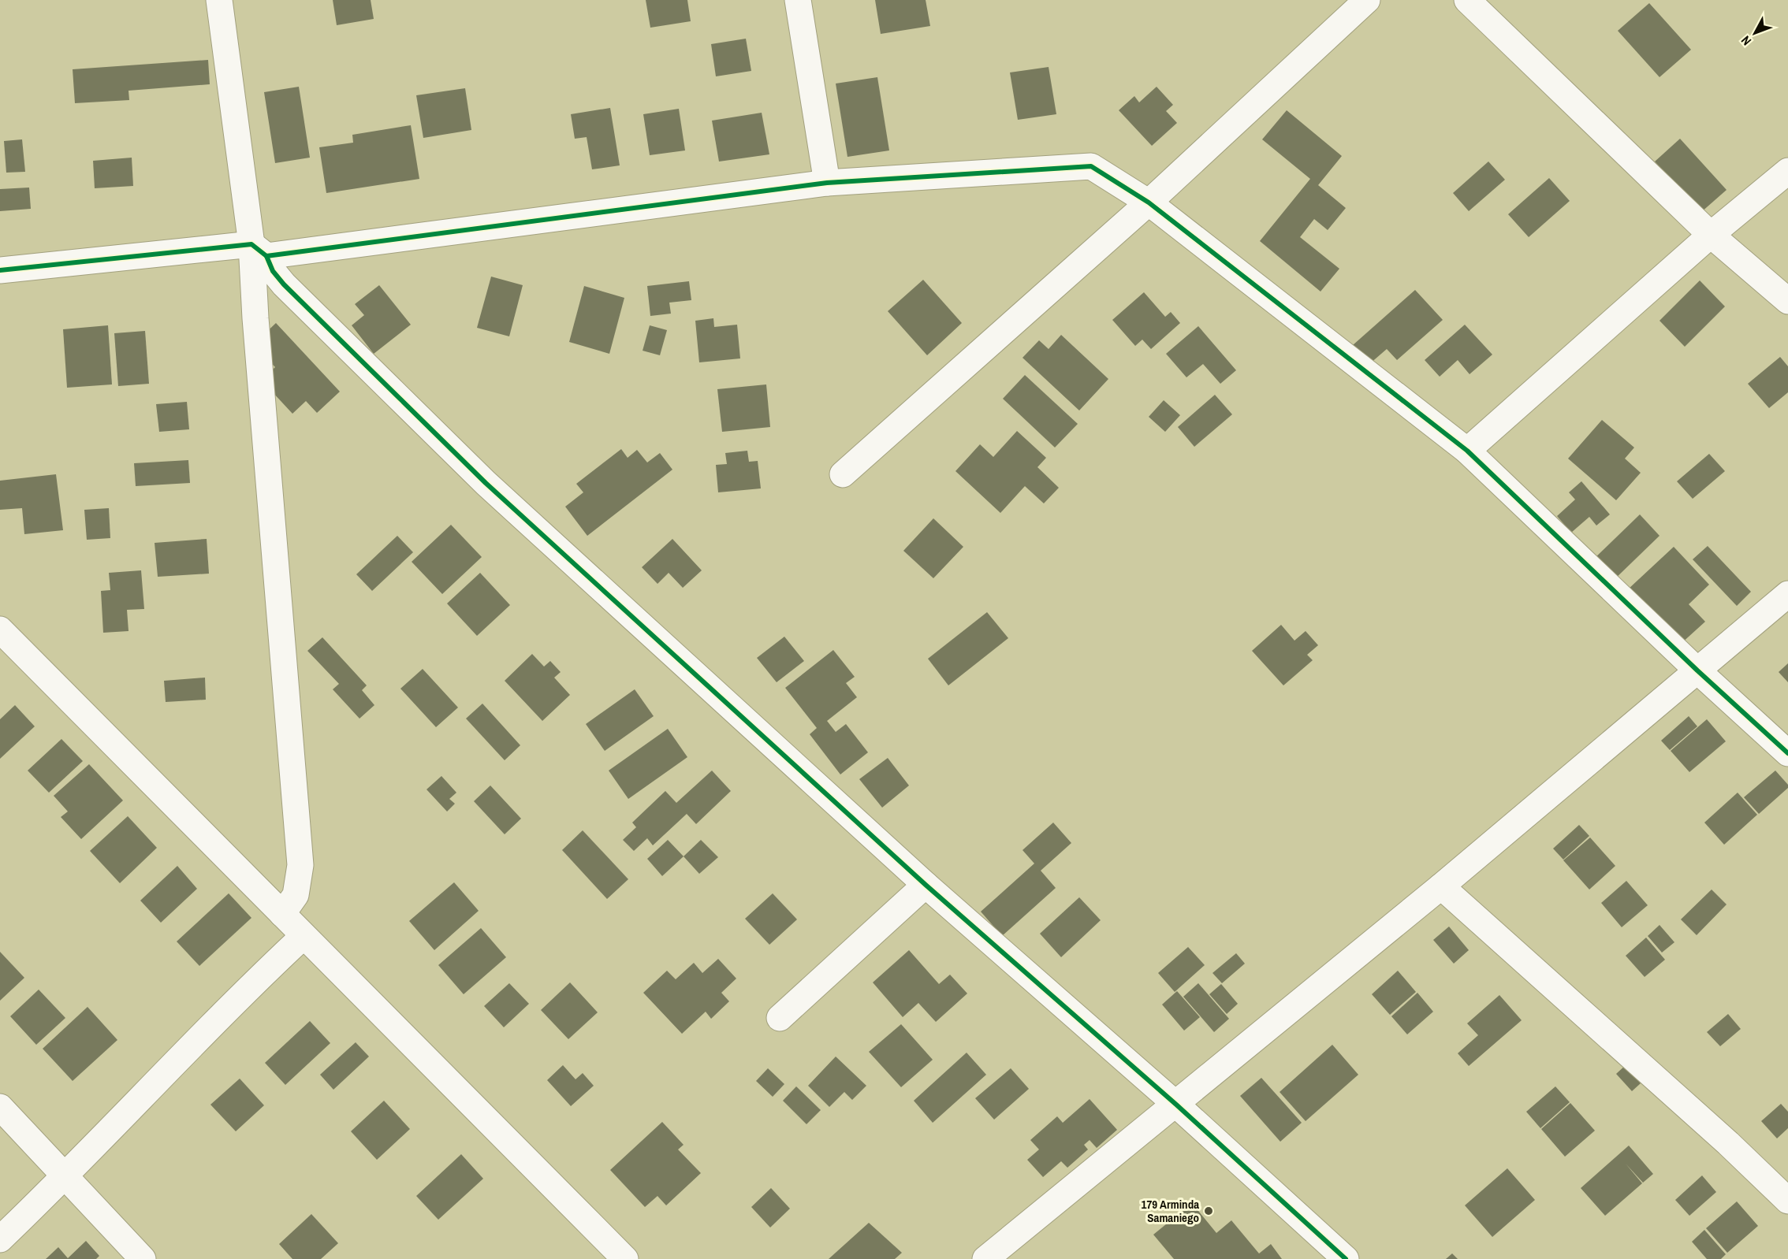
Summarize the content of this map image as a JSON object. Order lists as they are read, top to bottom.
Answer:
{
  "places": ["179 Arminda Samaniego"],
  "north": "bottom left"
}
